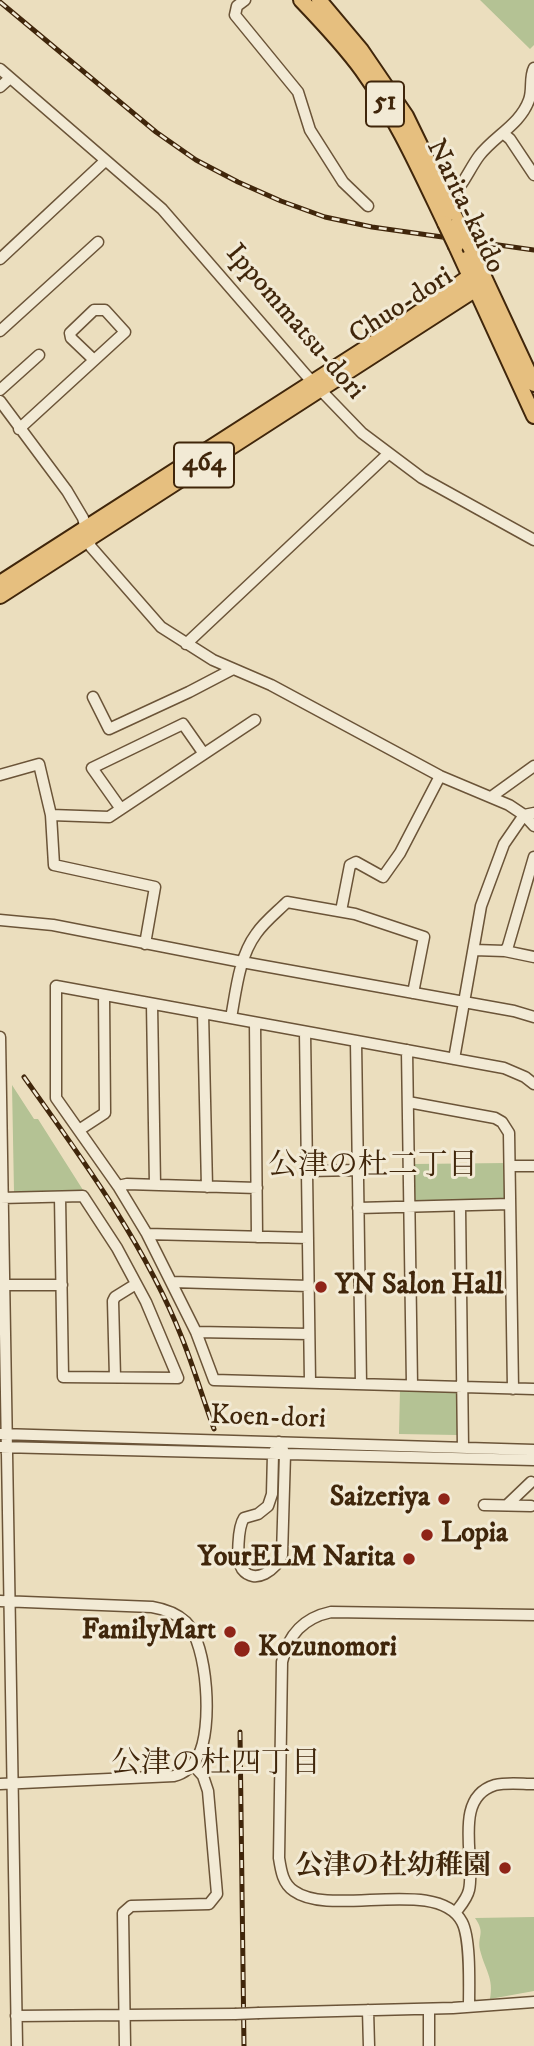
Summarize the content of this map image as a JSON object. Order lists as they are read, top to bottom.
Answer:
{
  "streets": {
    "highway": [
      "51",
      "Narita-kaido",
      "Chuo-dori",
      "464"
    ],
    "street": ["Ippommatsu-dori", "Koen-dori"]
  },
  "crossings": [
    ["Narita-kaido", "Chuo-dori"],
    ["Chuo-dori", "Ippommatsu-dori"]
  ],
  "districts": ["公津の杜二丁目", "公津の杜四丁目"],
  "places": [
    "YN Salon Hall",
    "Saizeriya",
    "Lopia",
    "YourELM Narita",
    "FamilyMart",
    "Kozunomori",
    "公津の社幼稚園"
  ]
}
